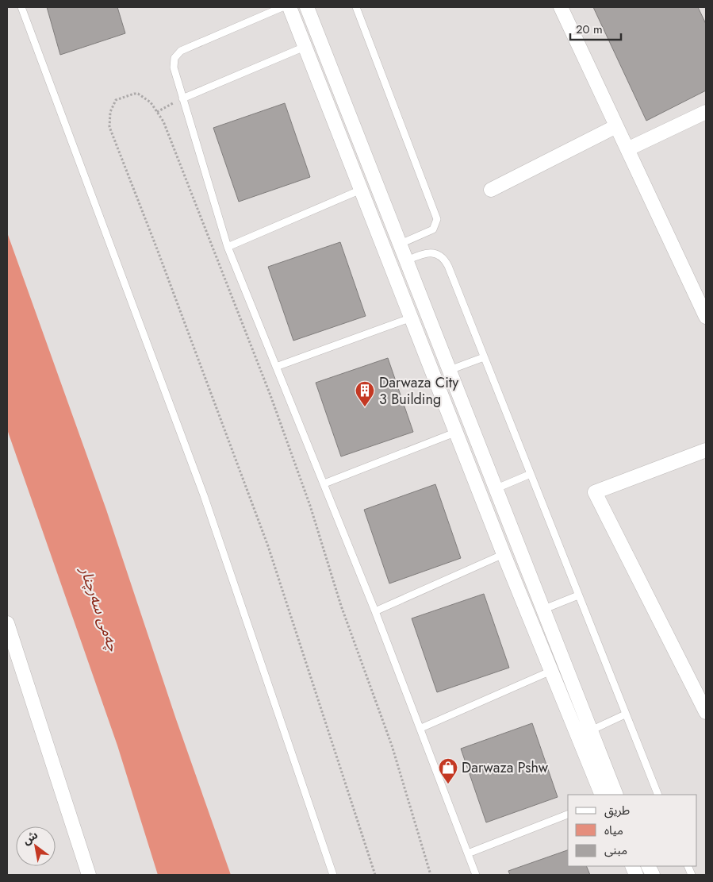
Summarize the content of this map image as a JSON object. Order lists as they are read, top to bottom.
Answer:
{
  "water": ["چەمی سەرچنار"],
  "places": {
    "building": ["Darwaza City 3 Building"],
    "shop": ["Darwaza Pshw"]
  },
  "legend": ["طريق", "مياه", "مبنى"],
  "scale_bar": "20 m",
  "north": "top left"
}
